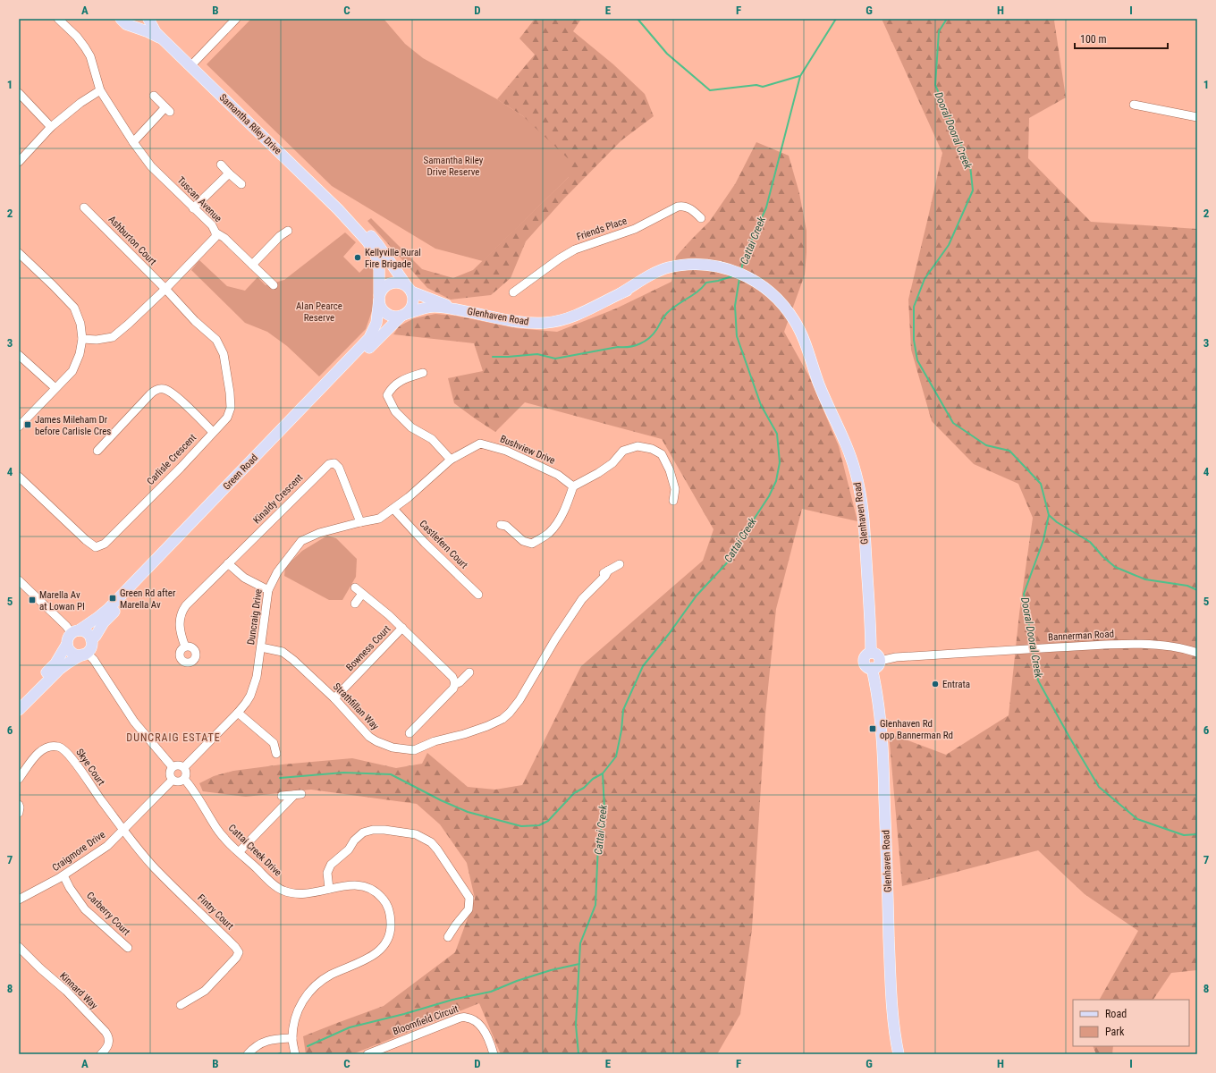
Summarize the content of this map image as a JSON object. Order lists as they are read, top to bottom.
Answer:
{
  "streets": {
    "main road": ["Samantha Riley Drive", "Glenhaven Road", "Green Road"],
    "street": [
      "Tuscan Avenue",
      "Friends Place",
      "Ashburton Court",
      "Bushview Drive",
      "Carlisle Crescent",
      "Kinaldy Crescent",
      "Castlefern Court",
      "Duncraig Drive",
      "Bannerman Road",
      "Bowness Court",
      "Strathfillan Way",
      "Skye Court",
      "Cattai Creek Drive",
      "Craigmore Drive",
      "Fintry Court",
      "Carberry Court",
      "Kinnard Way",
      "Bloomfield Circuit"
    ]
  },
  "crossings": [
    ["Samantha Riley Drive", "Glenhaven Road"],
    ["Samantha Riley Drive", "Green Road"],
    ["Tuscan Avenue", "Ashburton Court"],
    ["Tuscan Avenue", "Carlisle Crescent"],
    ["Ashburton Court", "Carlisle Crescent"],
    ["Glenhaven Road", "Green Road"],
    ["Glenhaven Road", "Bannerman Road"],
    ["Bushview Drive", "Duncraig Drive"],
    ["Kinaldy Crescent", "Duncraig Drive"],
    ["Castlefern Court", "Duncraig Drive"],
    ["Duncraig Drive", "Strathfillan Way"],
    ["Duncraig Drive", "Cattai Creek Drive"],
    ["Duncraig Drive", "Craigmore Drive"],
    ["Bowness Court", "Strathfillan Way"],
    ["Skye Court", "Craigmore Drive"],
    ["Skye Court", "Fintry Court"],
    ["Cattai Creek Drive", "Craigmore Drive"],
    ["Craigmore Drive", "Fintry Court"],
    ["Craigmore Drive", "Carberry Court"]
  ],
  "districts": ["DUNCRAIG ESTATE"],
  "water": ["Dooral Dooral Creek", "Cattai Creek"],
  "parks": ["Samantha Riley Drive Reserve", "Alan Pearce Reserve"],
  "places": {
    "other": ["Kellyville Rural Fire Brigade", "Entrata"],
    "transit": [
      "James Mileham Dr before Carlisle Cres",
      "Green Rd after Marella Av",
      "Marella Av at Lowan Pl",
      "Glenhaven Rd opp Bannerman Rd"
    ]
  },
  "legend": ["Road", "Park"],
  "scale_bar": "100 m",
  "grid": {
    "columns": [
      "A",
      "B",
      "C",
      "D",
      "E",
      "F",
      "G",
      "H",
      "I"
    ],
    "rows": [
      "1",
      "2",
      "3",
      "4",
      "5",
      "6",
      "7",
      "8"
    ]
  }
}
